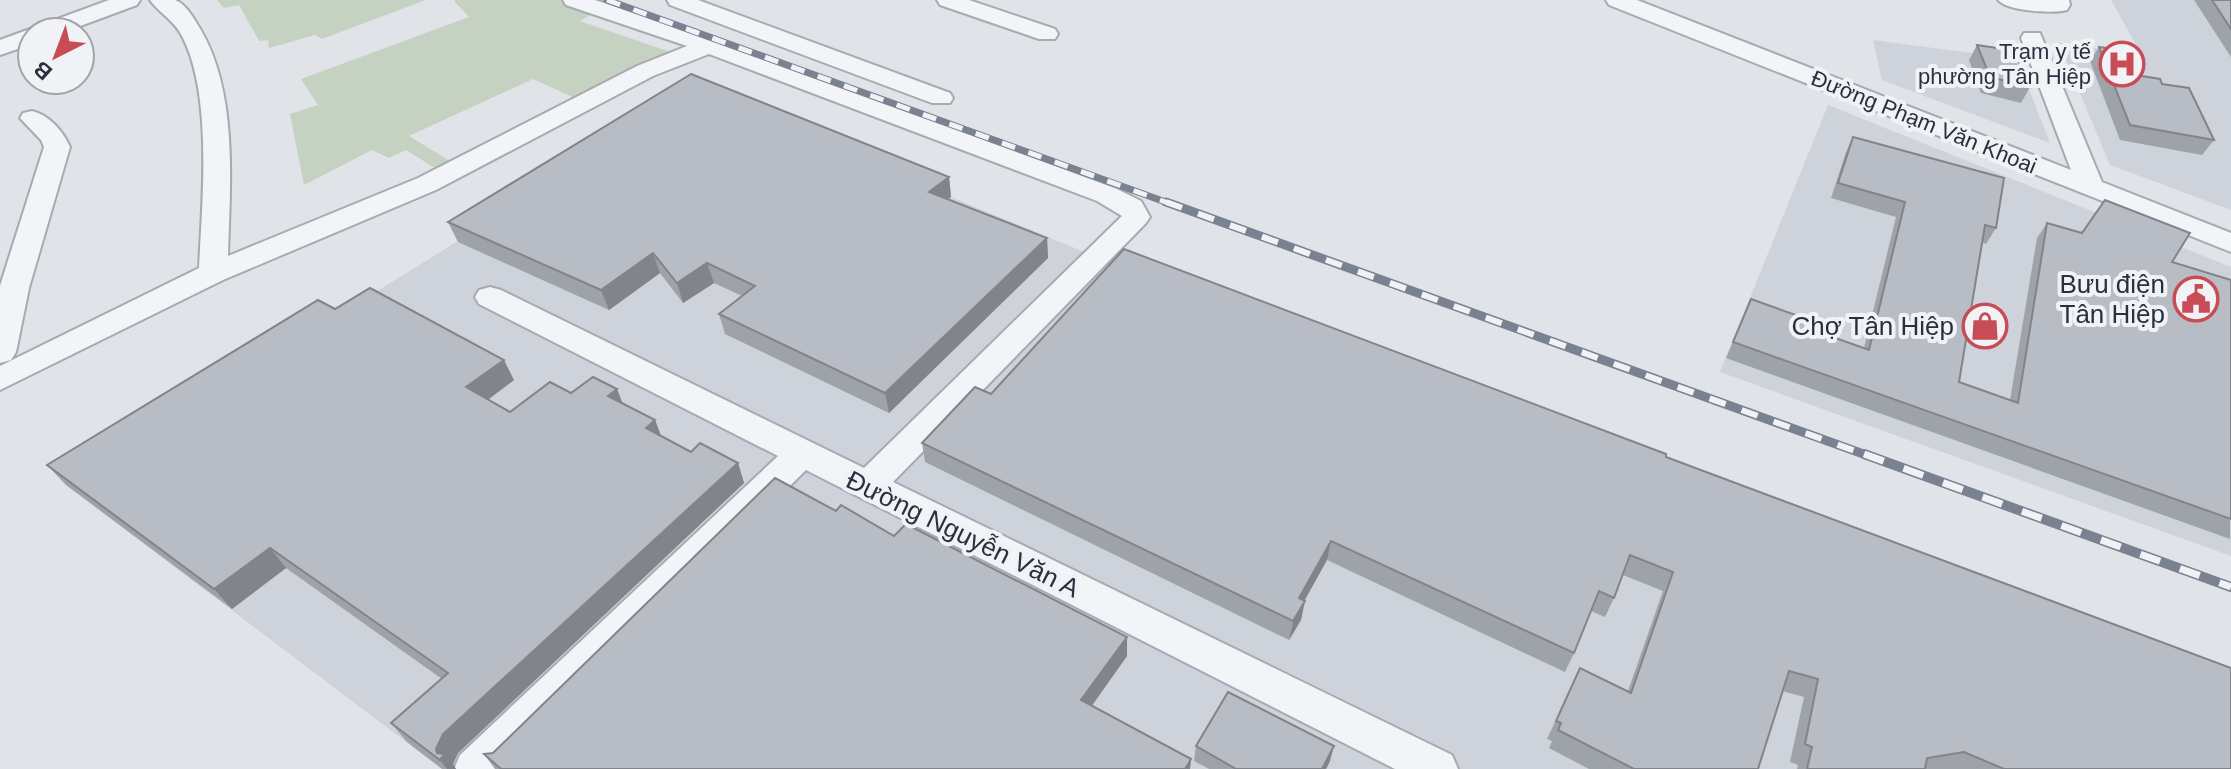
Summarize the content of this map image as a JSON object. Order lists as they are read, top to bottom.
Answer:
{
  "streets": {
    "street": ["Đường Phạm Văn Khoai", "Đường Nguyễn Văn A"]
  },
  "places": {
    "hospital": ["Trạm y tế phường Tân Hiệp"],
    "public building": ["Bưu điện Tân Hiệp"],
    "shop": ["Chợ Tân Hiệp"]
  },
  "north": "bottom left"
}
